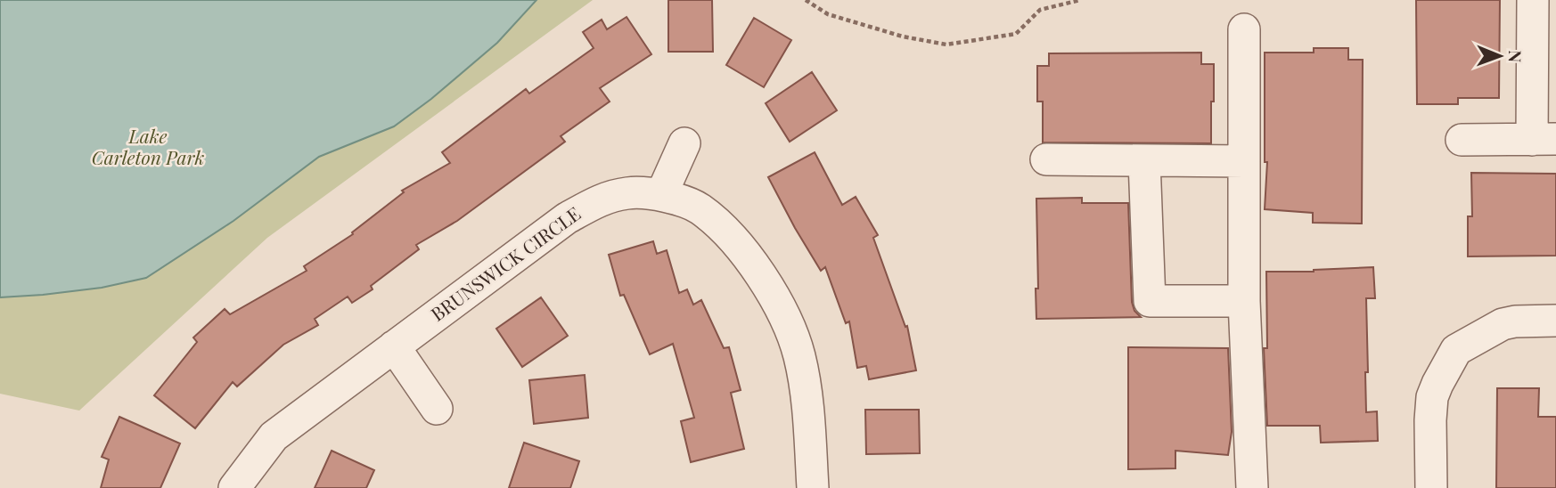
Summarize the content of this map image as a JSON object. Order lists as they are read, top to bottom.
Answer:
{
  "streets": {
    "street": ["BRUNSWICK CIRCLE"]
  },
  "parks": ["Lake Carleton Park"],
  "north": "right"
}
